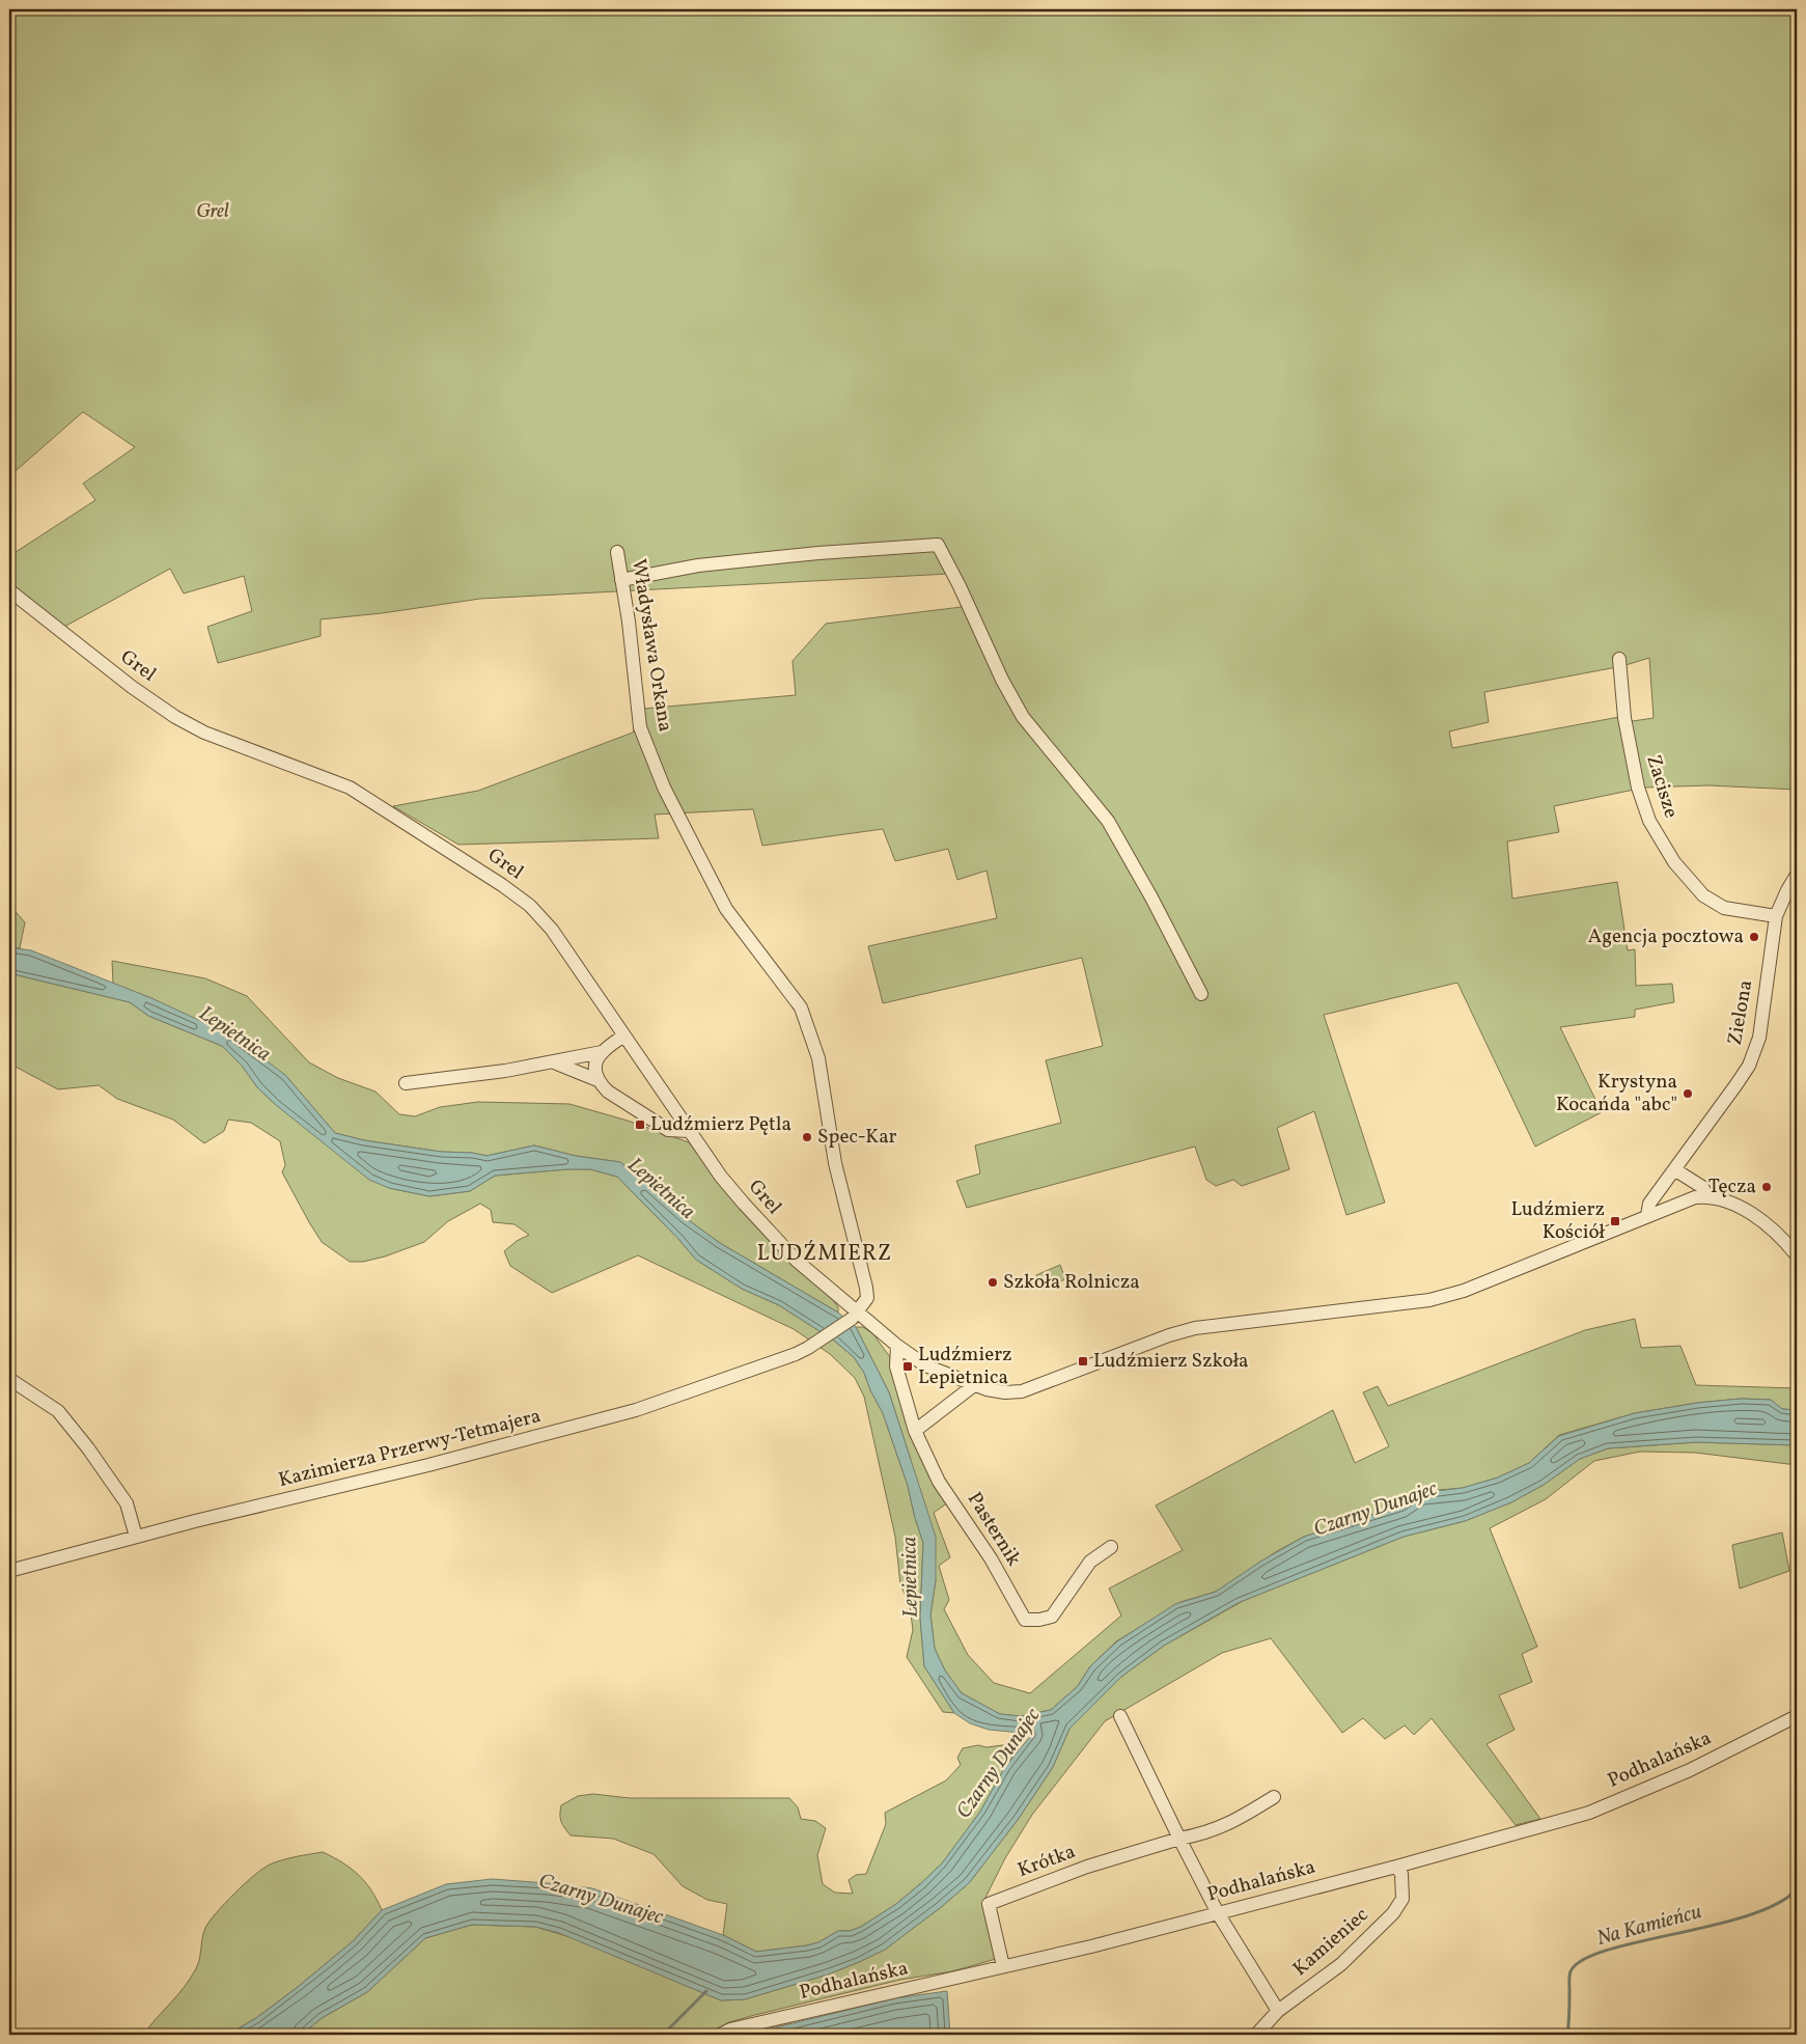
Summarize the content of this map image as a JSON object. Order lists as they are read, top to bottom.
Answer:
{
  "streets": {
    "street": [
      "Władysława Orkana",
      "Grel",
      "Zacisze",
      "Zielona",
      "Kazimierza Przerwy-Tetmajera",
      "Pasternik",
      "Podhalańska",
      "Krótka",
      "Kamieniec"
    ]
  },
  "crossings": [
    ["Władysława Orkana", "Grel"],
    ["Władysława Orkana", "Kazimierza Przerwy-Tetmajera"],
    ["Grel", "Kazimierza Przerwy-Tetmajera"],
    ["Zacisze", "Zielona"],
    ["Podhalańska", "Krótka"],
    ["Podhalańska", "Kamieniec"]
  ],
  "districts": ["LUDŹMIERZ"],
  "water": ["Lepietnica", "Czarny Dunajec", "Na Kamieńcu"],
  "parks": ["Grel"],
  "places": {
    "other": [
      "Agencja pocztowa",
      "Krystyna Kocańda \"abc\"",
      "Spec-Kar",
      "Tęcza",
      "Szkoła Rolnicza"
    ],
    "transit": [
      "Ludźmierz Pętla",
      "Ludźmierz Kościół",
      "Ludźmierz Szkoła",
      "Ludźmierz Lepietnica"
    ]
  }
}
